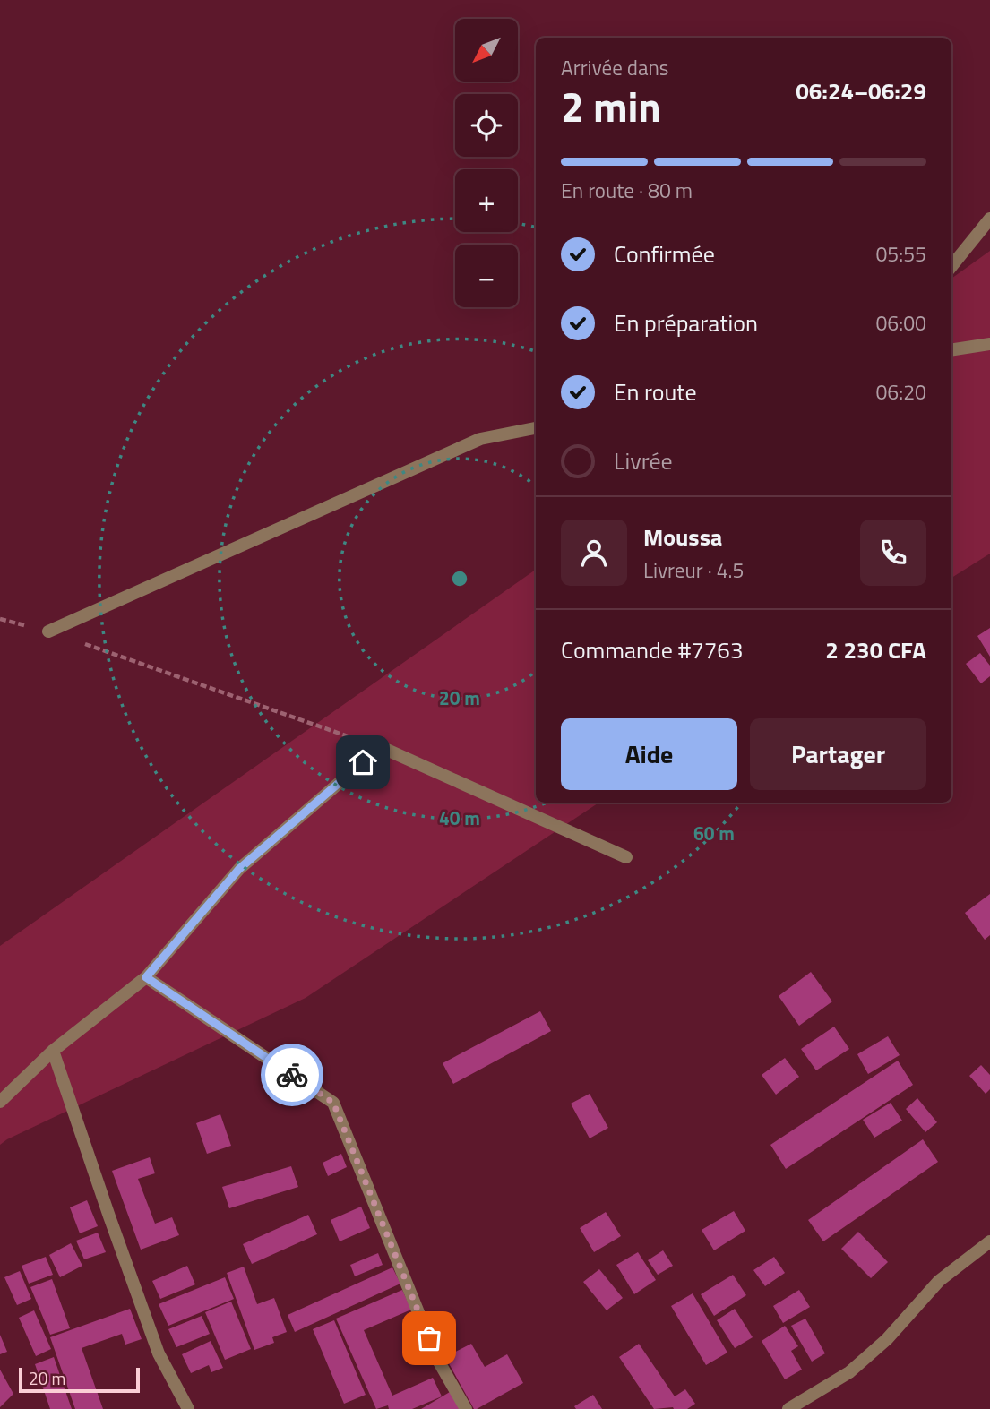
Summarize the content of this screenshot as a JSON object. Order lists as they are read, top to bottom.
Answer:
{
  "scale_bar": "20 m",
  "north": "bottom left",
  "page": {
    "map_buttons": ["+", "−"],
    "heading": ["2 min", "Arrivée dans", "06:24–06:29"],
    "panel": [
      "Moussa",
      "Livreur · 4.5",
      "Commande #7763",
      "2 230 CFA"
    ],
    "bar": "En route · 80 m",
    "list": [
      ["Confirmée", "05:55"],
      ["En préparation", "06:00"],
      ["En route", "06:20"],
      "Livrée"
    ],
    "buttons": ["Aide", "Partager"],
    "scale": "20 m"
  },
  "rings": ["20 m", "40 m", "60 m"]
}
